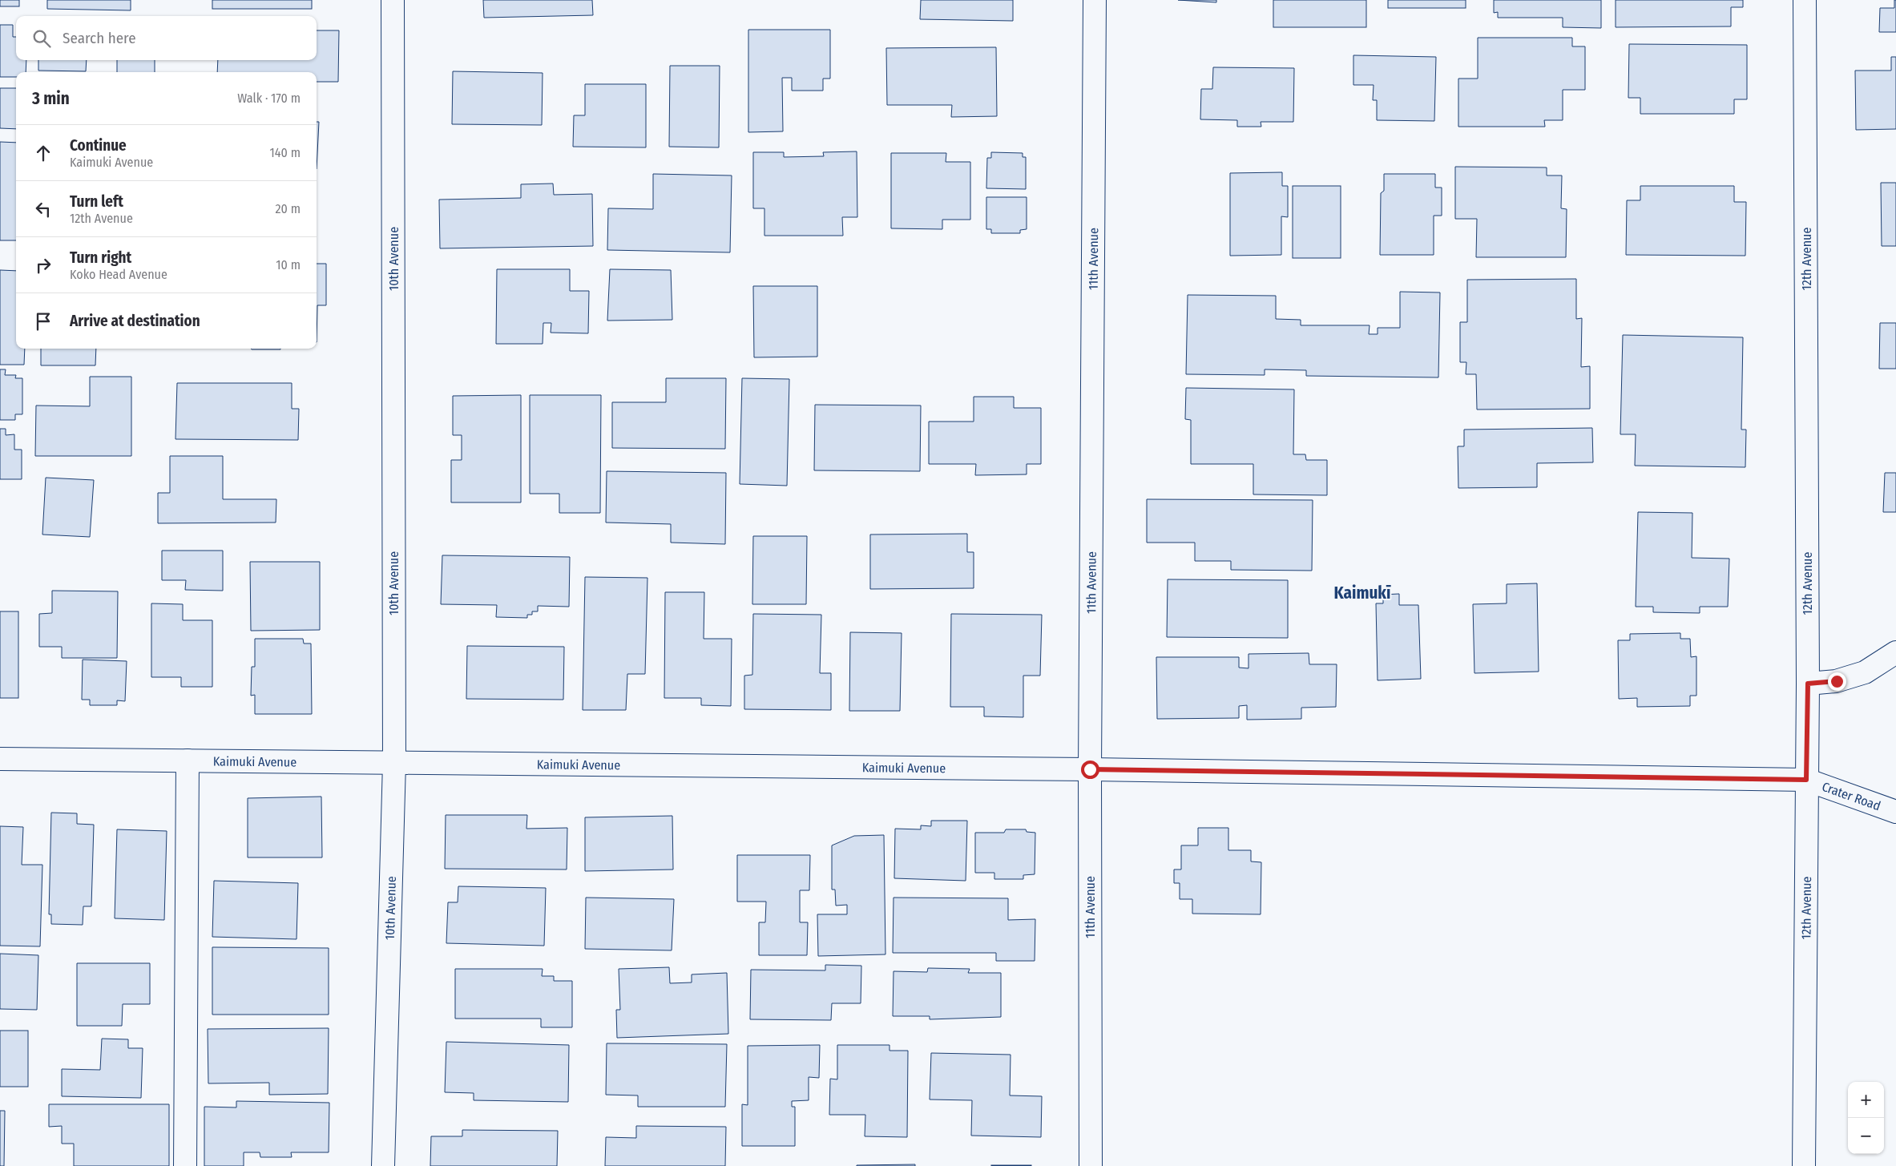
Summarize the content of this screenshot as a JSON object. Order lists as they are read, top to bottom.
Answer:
{
  "streets": {
    "street": [
      "10th Avenue",
      "11th Avenue",
      "12th Avenue",
      "Kaimuki Avenue",
      "Crater Road"
    ]
  },
  "crossings": [
    ["10th Avenue", "Kaimuki Avenue"],
    ["11th Avenue", "Kaimuki Avenue"],
    ["12th Avenue", "Kaimuki Avenue"],
    ["12th Avenue", "Crater Road"],
    ["Kaimuki Avenue", "Crater Road"]
  ],
  "districts": ["Kaimukī"],
  "page": {
    "search": "Search here",
    "heading": ["3 min", "Walk · 170 m"],
    "list": [
      ["Continue", "Kaimuki Avenue", "140 m"],
      ["Turn left", "12th Avenue", "20 m"],
      ["Turn right", "Koko Head Avenue", "10 m"],
      "Arrive at destination"
    ],
    "map_buttons": ["+", "−"]
  }
}
